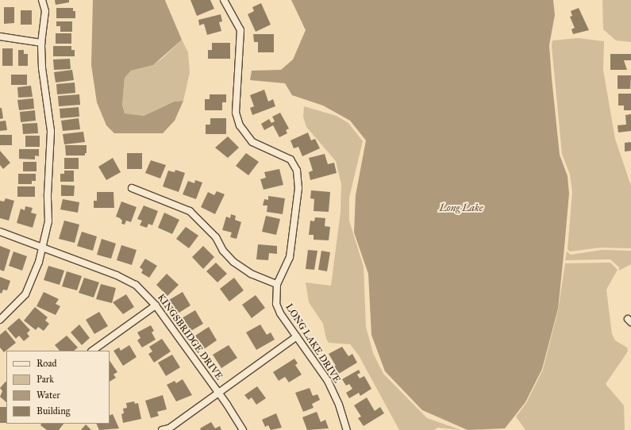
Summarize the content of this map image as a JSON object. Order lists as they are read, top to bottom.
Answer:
{
  "streets": {
    "street": ["KINGSBRIDGE DRIVE", "LONG LAKE DRIVE"]
  },
  "water": ["Long Lake"],
  "legend": [
    "Road",
    "Park",
    "Water",
    "Building"
  ]
}
